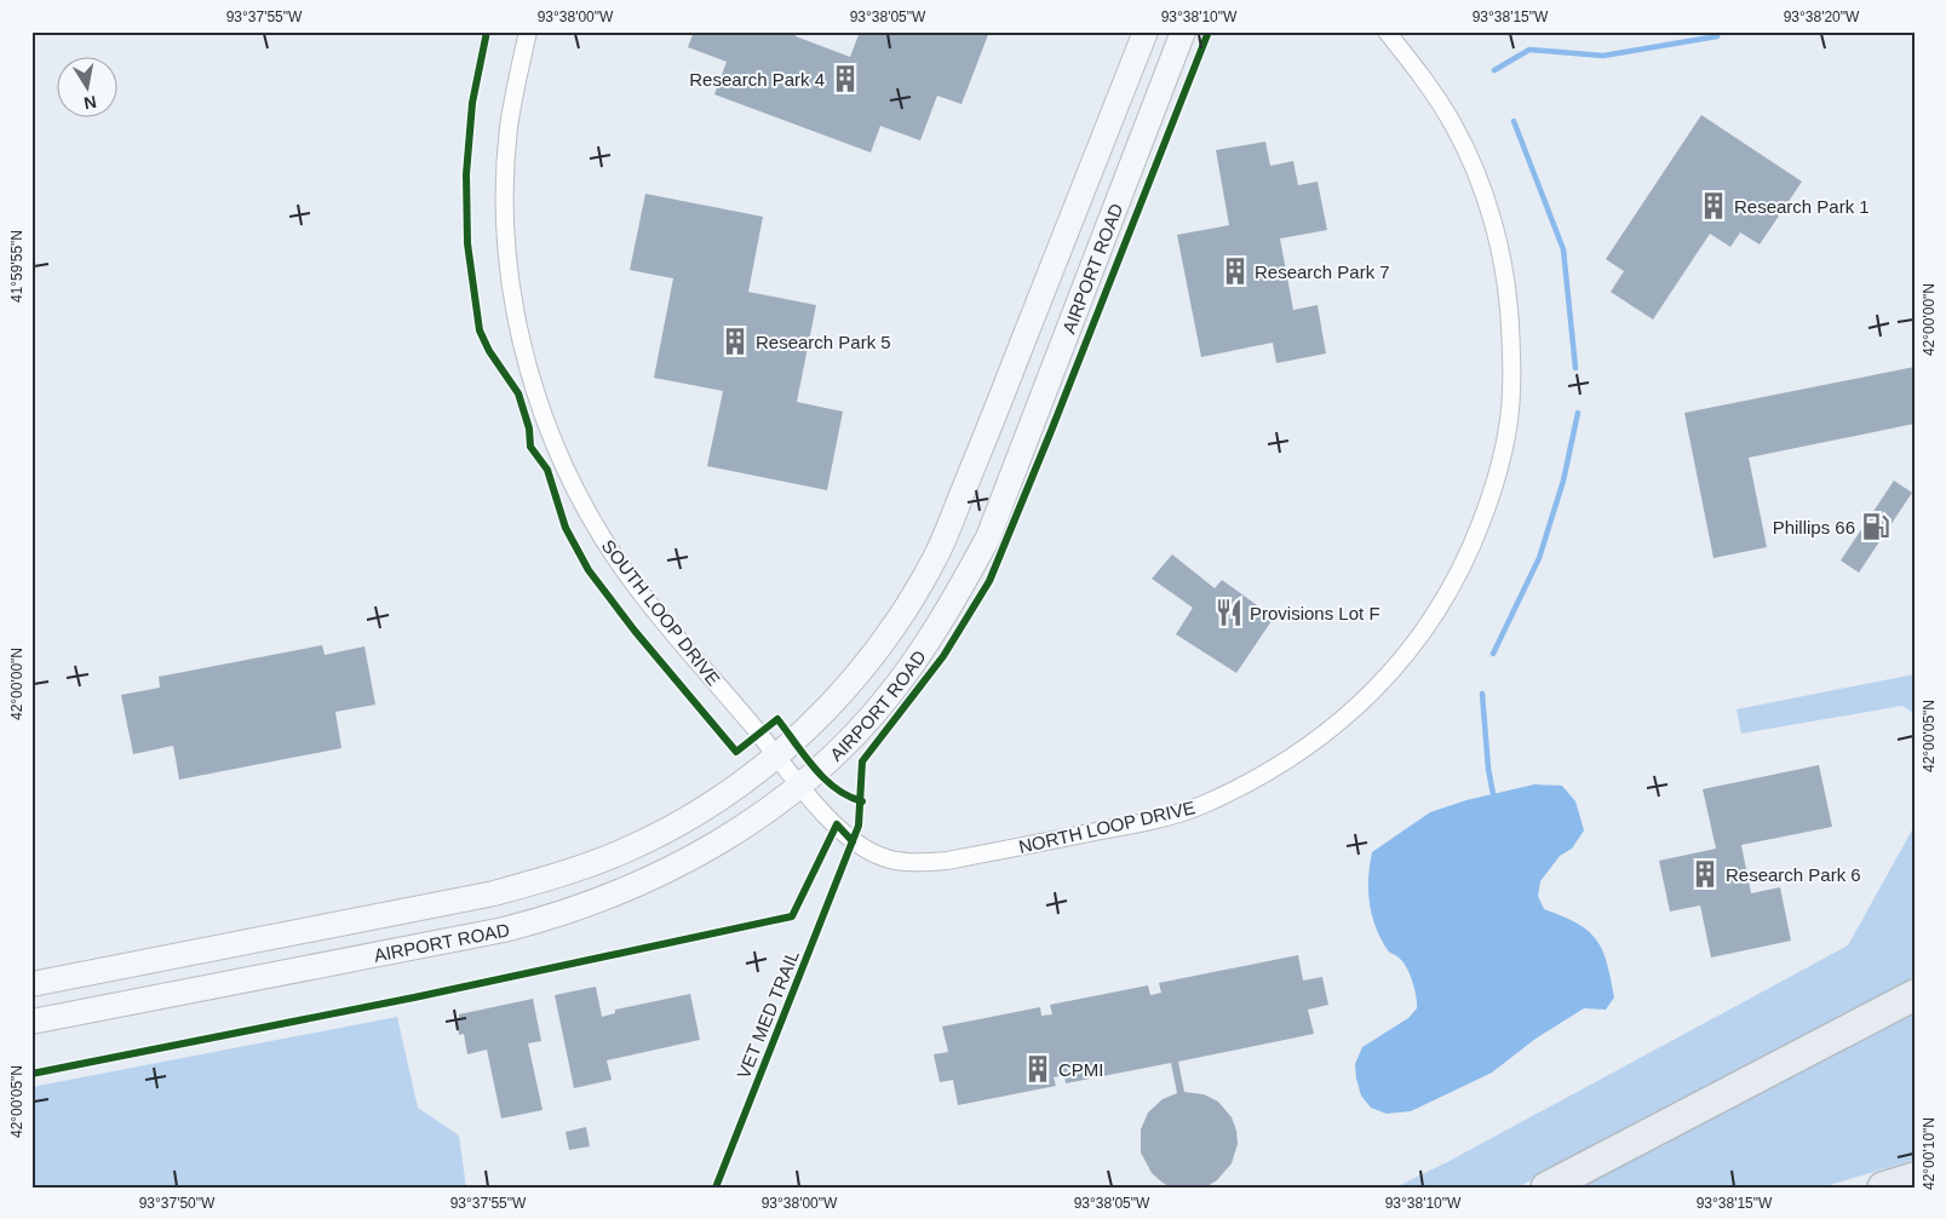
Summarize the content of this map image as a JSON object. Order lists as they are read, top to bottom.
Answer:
{
  "streets": {
    "main road": ["AIRPORT ROAD"],
    "street": ["SOUTH LOOP DRIVE", "NORTH LOOP DRIVE"],
    "cycle path": ["VET MED TRAIL"]
  },
  "crossings": [
    ["AIRPORT ROAD", "SOUTH LOOP DRIVE"],
    ["AIRPORT ROAD", "NORTH LOOP DRIVE"],
    ["SOUTH LOOP DRIVE", "NORTH LOOP DRIVE"]
  ],
  "places": {
    "building": [
      "Research Park 4",
      "Research Park 1",
      "Research Park 7",
      "Research Park 5",
      "Research Park 6",
      "CPMI"
    ],
    "fuel station": ["Phillips 66"],
    "restaurant": ["Provisions Lot F"]
  },
  "north": "bottom",
  "coordinates": [
    "93°37'55\"W",
    "93°38'00\"W",
    "93°38'05\"W",
    "93°38'10\"W",
    "93°38'15\"W",
    "93°38'20\"W",
    "41°59'55\"N",
    "42°00'00\"N",
    "42°00'05\"N",
    "42°00'10\"N",
    "93°37'50\"W"
  ]
}
